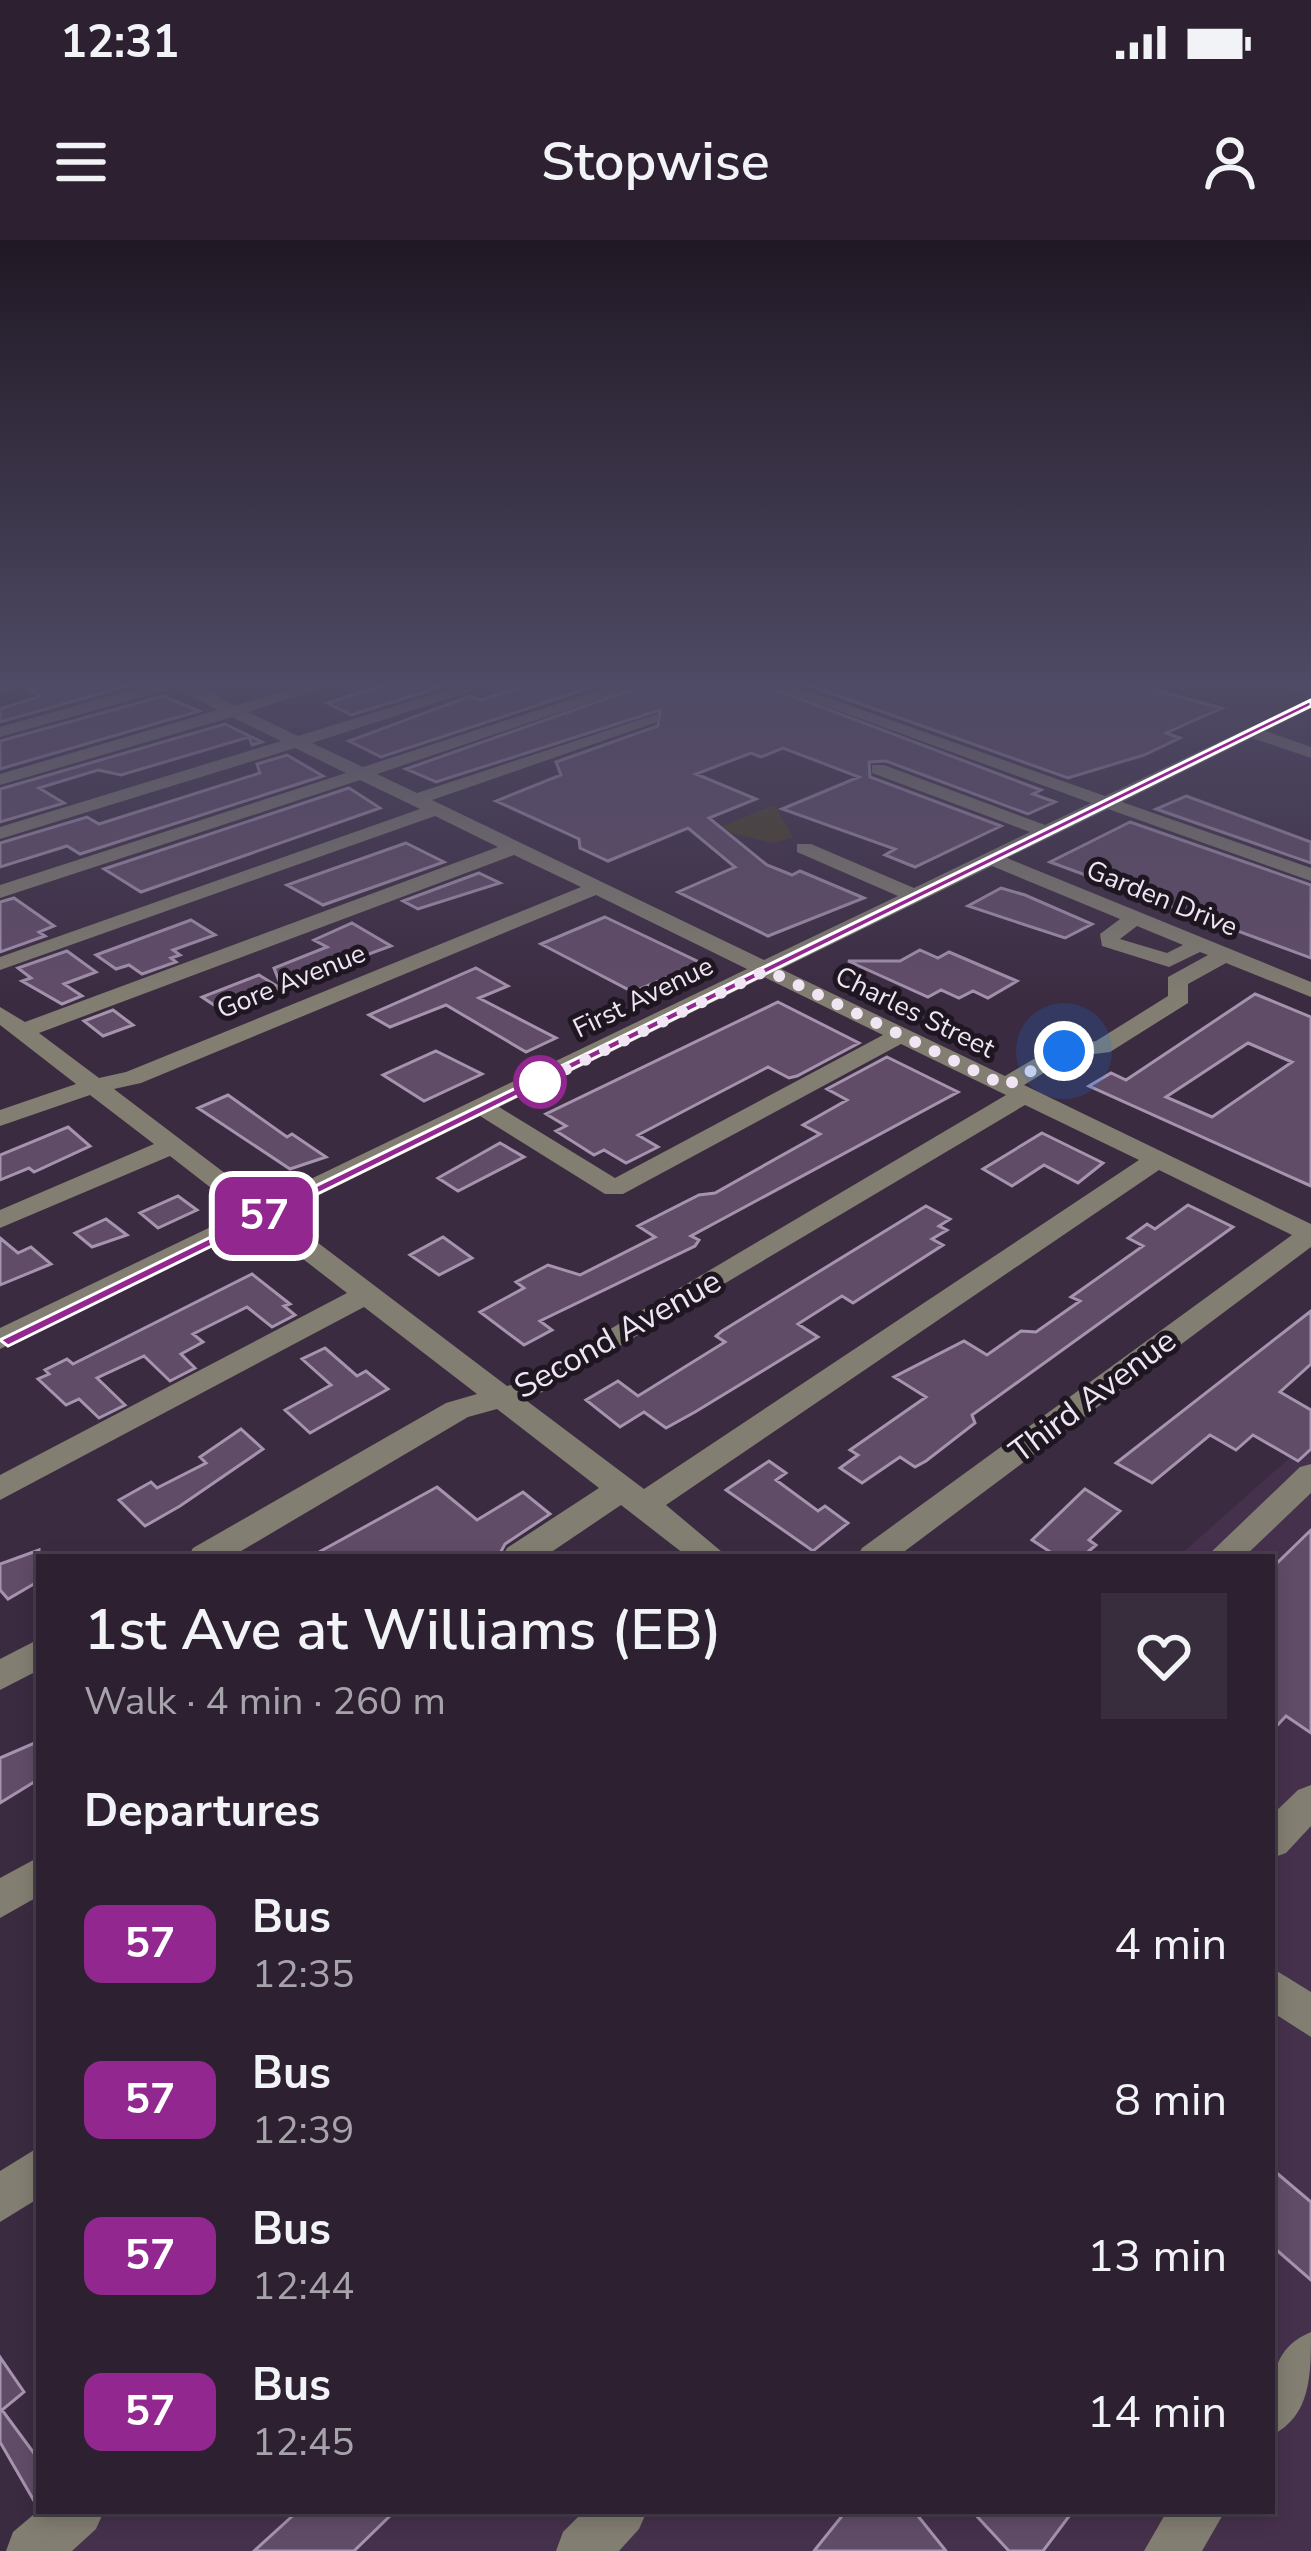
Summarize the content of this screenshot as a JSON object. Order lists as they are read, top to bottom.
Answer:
{
  "streets": {
    "street": [
      "Garden Drive",
      "Gore Avenue",
      "First Avenue",
      "Charles Street",
      "Second Avenue",
      "Third Avenue"
    ]
  },
  "crossings": [
    ["Garden Drive", "First Avenue"],
    ["Garden Drive", "Second Avenue"],
    ["Gore Avenue", "Charles Street"],
    ["First Avenue", "Charles Street"],
    ["Charles Street", "Second Avenue"],
    ["Charles Street", "Third Avenue"]
  ],
  "lines": ["bus line 57"],
  "page": {
    "status": "12:31",
    "header": "Stopwise",
    "on_map": "57",
    "heading": [
      ["1st Ave at Williams (EB)", "Walk · 4 min · 260 m"],
      "Departures"
    ],
    "list": [
      {
        "mark": "57",
        "name": "Bus",
        "note": "12:35",
        "value": "4 min"
      },
      {
        "mark": "57",
        "name": "Bus",
        "note": "12:39",
        "value": "8 min"
      },
      {
        "mark": "57",
        "name": "Bus",
        "note": "12:44",
        "value": "13 min"
      },
      {
        "mark": "57",
        "name": "Bus",
        "note": "12:45",
        "value": "14 min"
      }
    ]
  }
}
